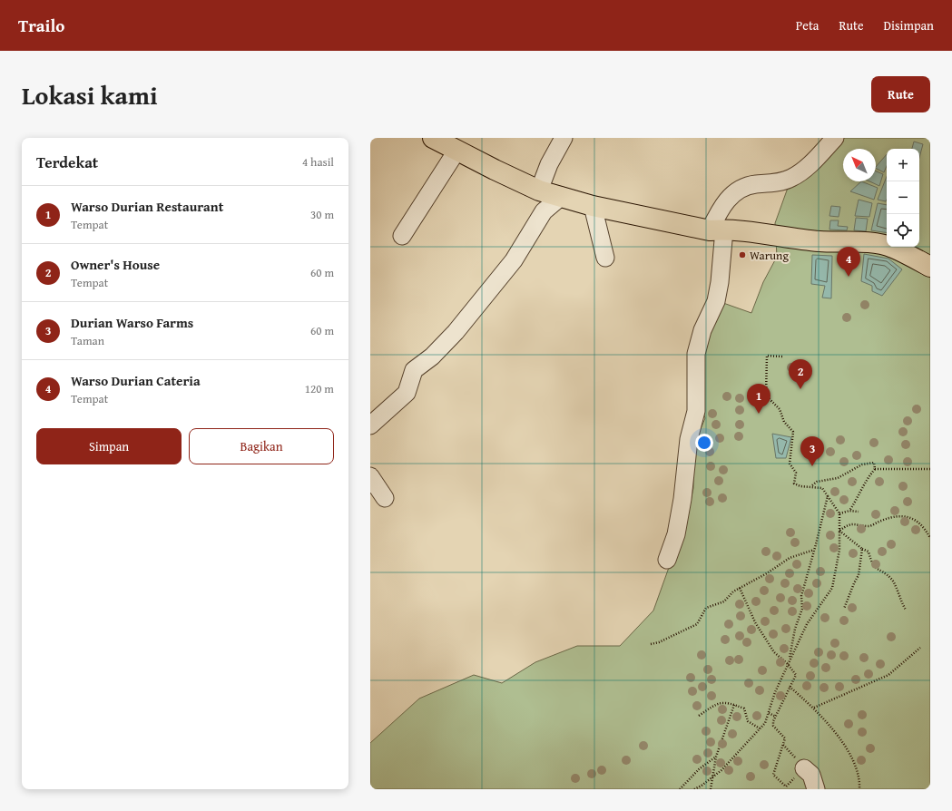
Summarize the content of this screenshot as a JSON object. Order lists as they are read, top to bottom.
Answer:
{
  "places": ["Warung"],
  "north": "top left",
  "page": {
    "header": "Trailo",
    "nav": ["Peta", "Rute", "Disimpan"],
    "title": "Lokasi kami",
    "buttons": [
      "Rute",
      ["Simpan", "Bagikan"]
    ],
    "heading": ["Terdekat", "4 hasil"],
    "map_buttons": ["+", "−"],
    "list": [
      {
        "mark": "1",
        "name": "Warso Durian Restaurant",
        "note": "Tempat",
        "value": "30 m"
      },
      {
        "mark": "2",
        "name": "Owner's House",
        "note": "Tempat",
        "value": "60 m"
      },
      {
        "mark": "3",
        "name": "Durian Warso Farms",
        "note": "Taman",
        "value": "60 m"
      },
      {
        "mark": "4",
        "name": "Warso Durian Cateria",
        "note": "Tempat",
        "value": "120 m"
      }
    ],
    "pins": [
      "4",
      "2",
      "1",
      "3"
    ]
  }
}
